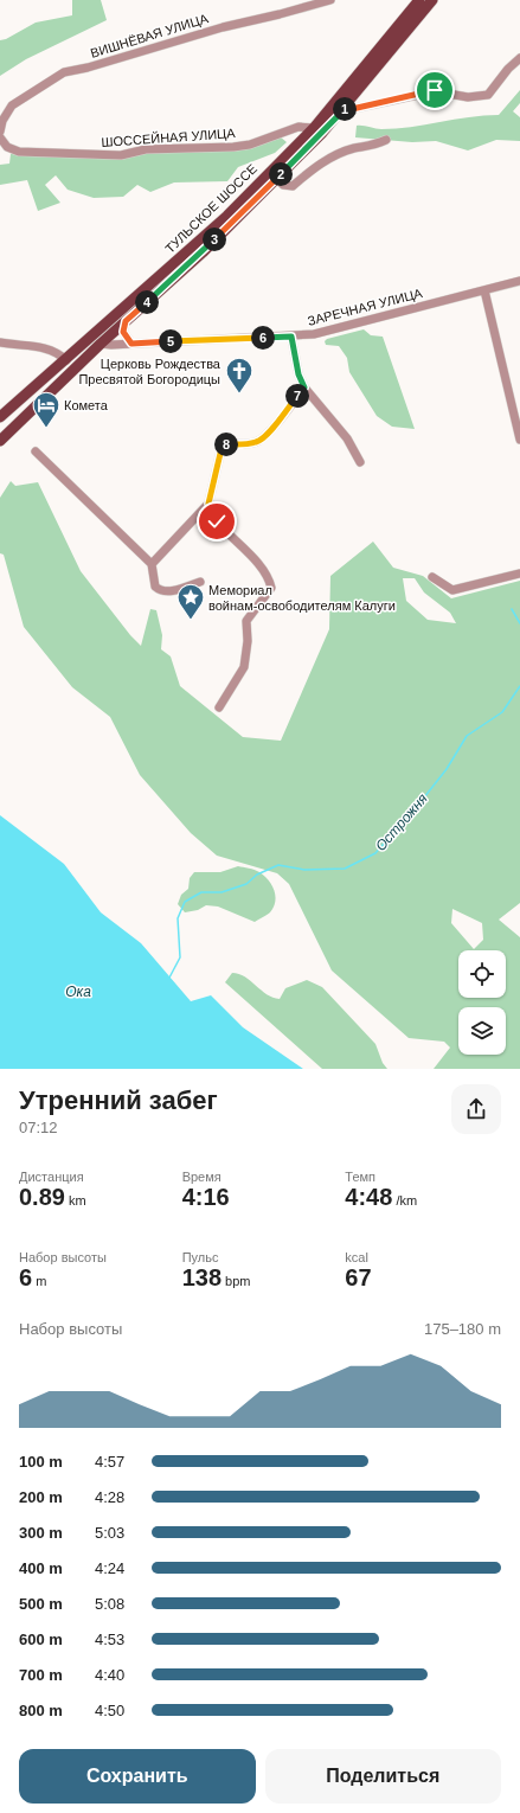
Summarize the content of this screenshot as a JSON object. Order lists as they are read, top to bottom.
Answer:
{
  "streets": {
    "main road": ["ТУЛЬСКОЕ ШОССЕ"],
    "street": ["ВИШНЁВАЯ УЛИЦА", "ШОССЕЙНАЯ УЛИЦА", "ЗАРЕЧНАЯ УЛИЦА"]
  },
  "crossings": [
    ["ШОССЕЙНАЯ УЛИЦА", "ТУЛЬСКОЕ ШОССЕ"],
    ["ТУЛЬСКОЕ ШОССЕ", "ЗАРЕЧНАЯ УЛИЦА"]
  ],
  "water": ["Острожня", "Ока"],
  "places": {
    "church": ["Церковь Рождества Пресвятой Богородицы"],
    "hotel": ["Комета"],
    "place": ["Мемориал войнам-освободителям Калуги"]
  },
  "page": {
    "pins": [
      "1",
      "2",
      "3",
      "4",
      "6",
      "5",
      "7",
      "8"
    ],
    "heading": ["Утренний забег", "07:12"],
    "stats": [
      ["Дистанция", "0.89 km"],
      ["Время", "4:16"],
      ["Темп", "4:48 /km"],
      ["Набор высоты", "6 m"],
      ["Пульс", "138 bpm"],
      ["kcal", "67"]
    ],
    "chart": ["Набор высоты", "175–180 m"],
    "list": [
      {
        "name": "100 m",
        "note": "4:57"
      },
      {
        "name": "200 m",
        "note": "4:28"
      },
      {
        "name": "300 m",
        "note": "5:03"
      },
      {
        "name": "400 m",
        "note": "4:24"
      },
      {
        "name": "500 m",
        "note": "5:08"
      },
      {
        "name": "600 m",
        "note": "4:53"
      },
      {
        "name": "700 m",
        "note": "4:40"
      },
      {
        "name": "800 m",
        "note": "4:50"
      }
    ],
    "buttons": ["Сохранить", "Поделиться"]
  }
}
